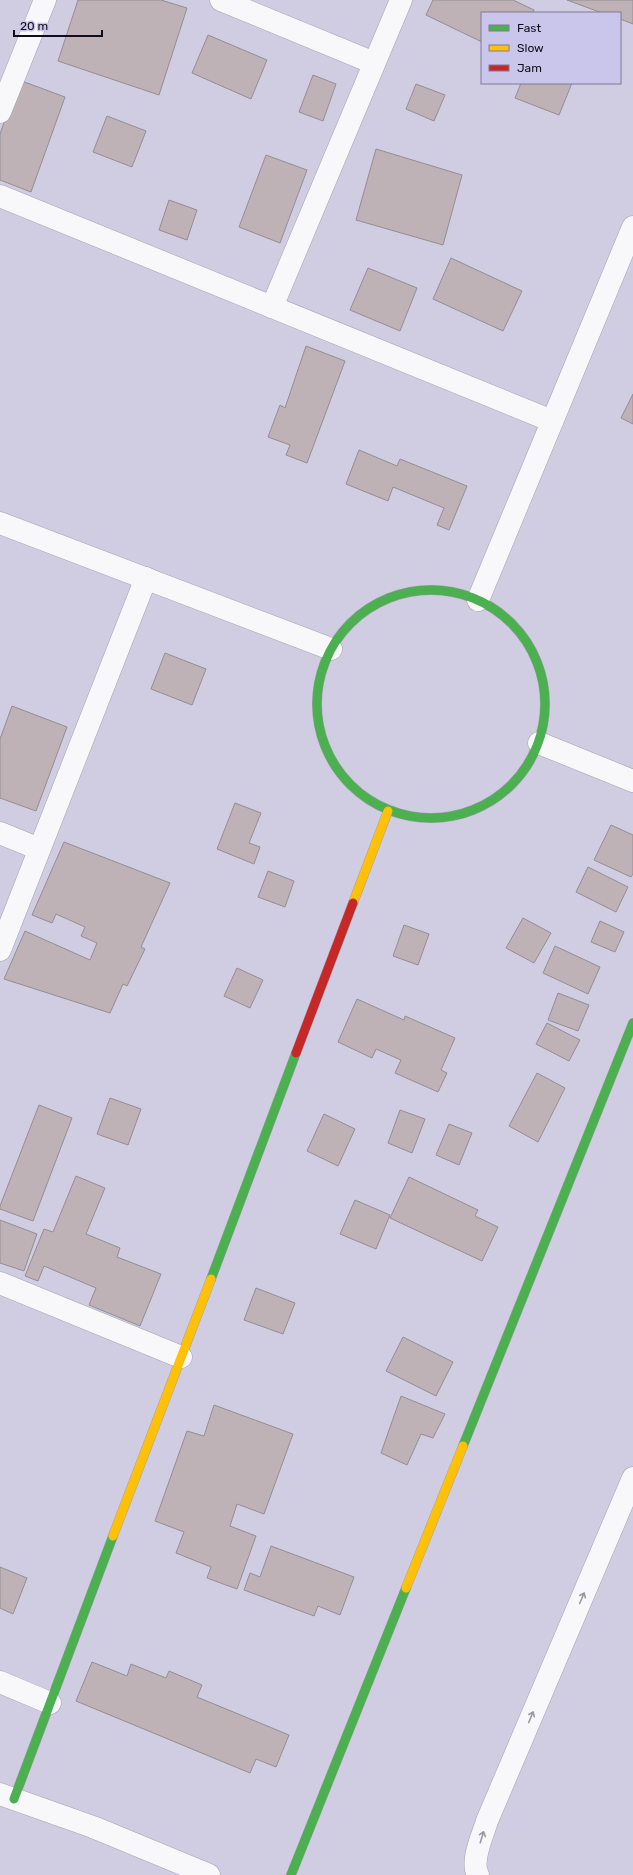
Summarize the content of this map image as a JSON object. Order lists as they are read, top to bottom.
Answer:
{
  "legend": ["Fast", "Slow", "Jam"],
  "scale_bar": "20 m"
}
